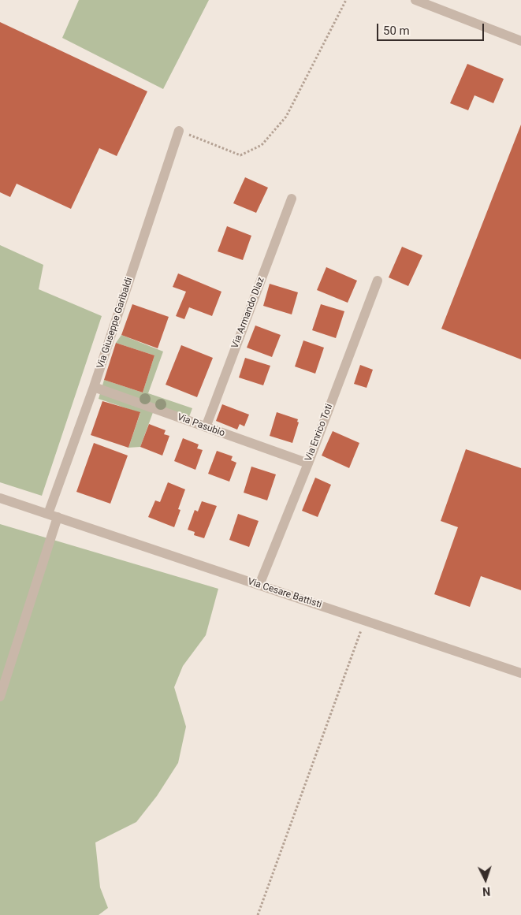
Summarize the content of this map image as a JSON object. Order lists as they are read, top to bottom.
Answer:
{
  "streets": {
    "street": [
      "Via Armando Diaz",
      "Via Giuseppe Garibaldi",
      "Via Pasubio",
      "Via Enrico Toti",
      "Via Cesare Battisti"
    ]
  },
  "crossings": [
    ["Via Armando Diaz", "Via Pasubio"],
    ["Via Giuseppe Garibaldi", "Via Pasubio"],
    ["Via Giuseppe Garibaldi", "Via Cesare Battisti"],
    ["Via Pasubio", "Via Enrico Toti"],
    ["Via Enrico Toti", "Via Cesare Battisti"]
  ],
  "scale_bar": "50 m",
  "north": "bottom"
}
